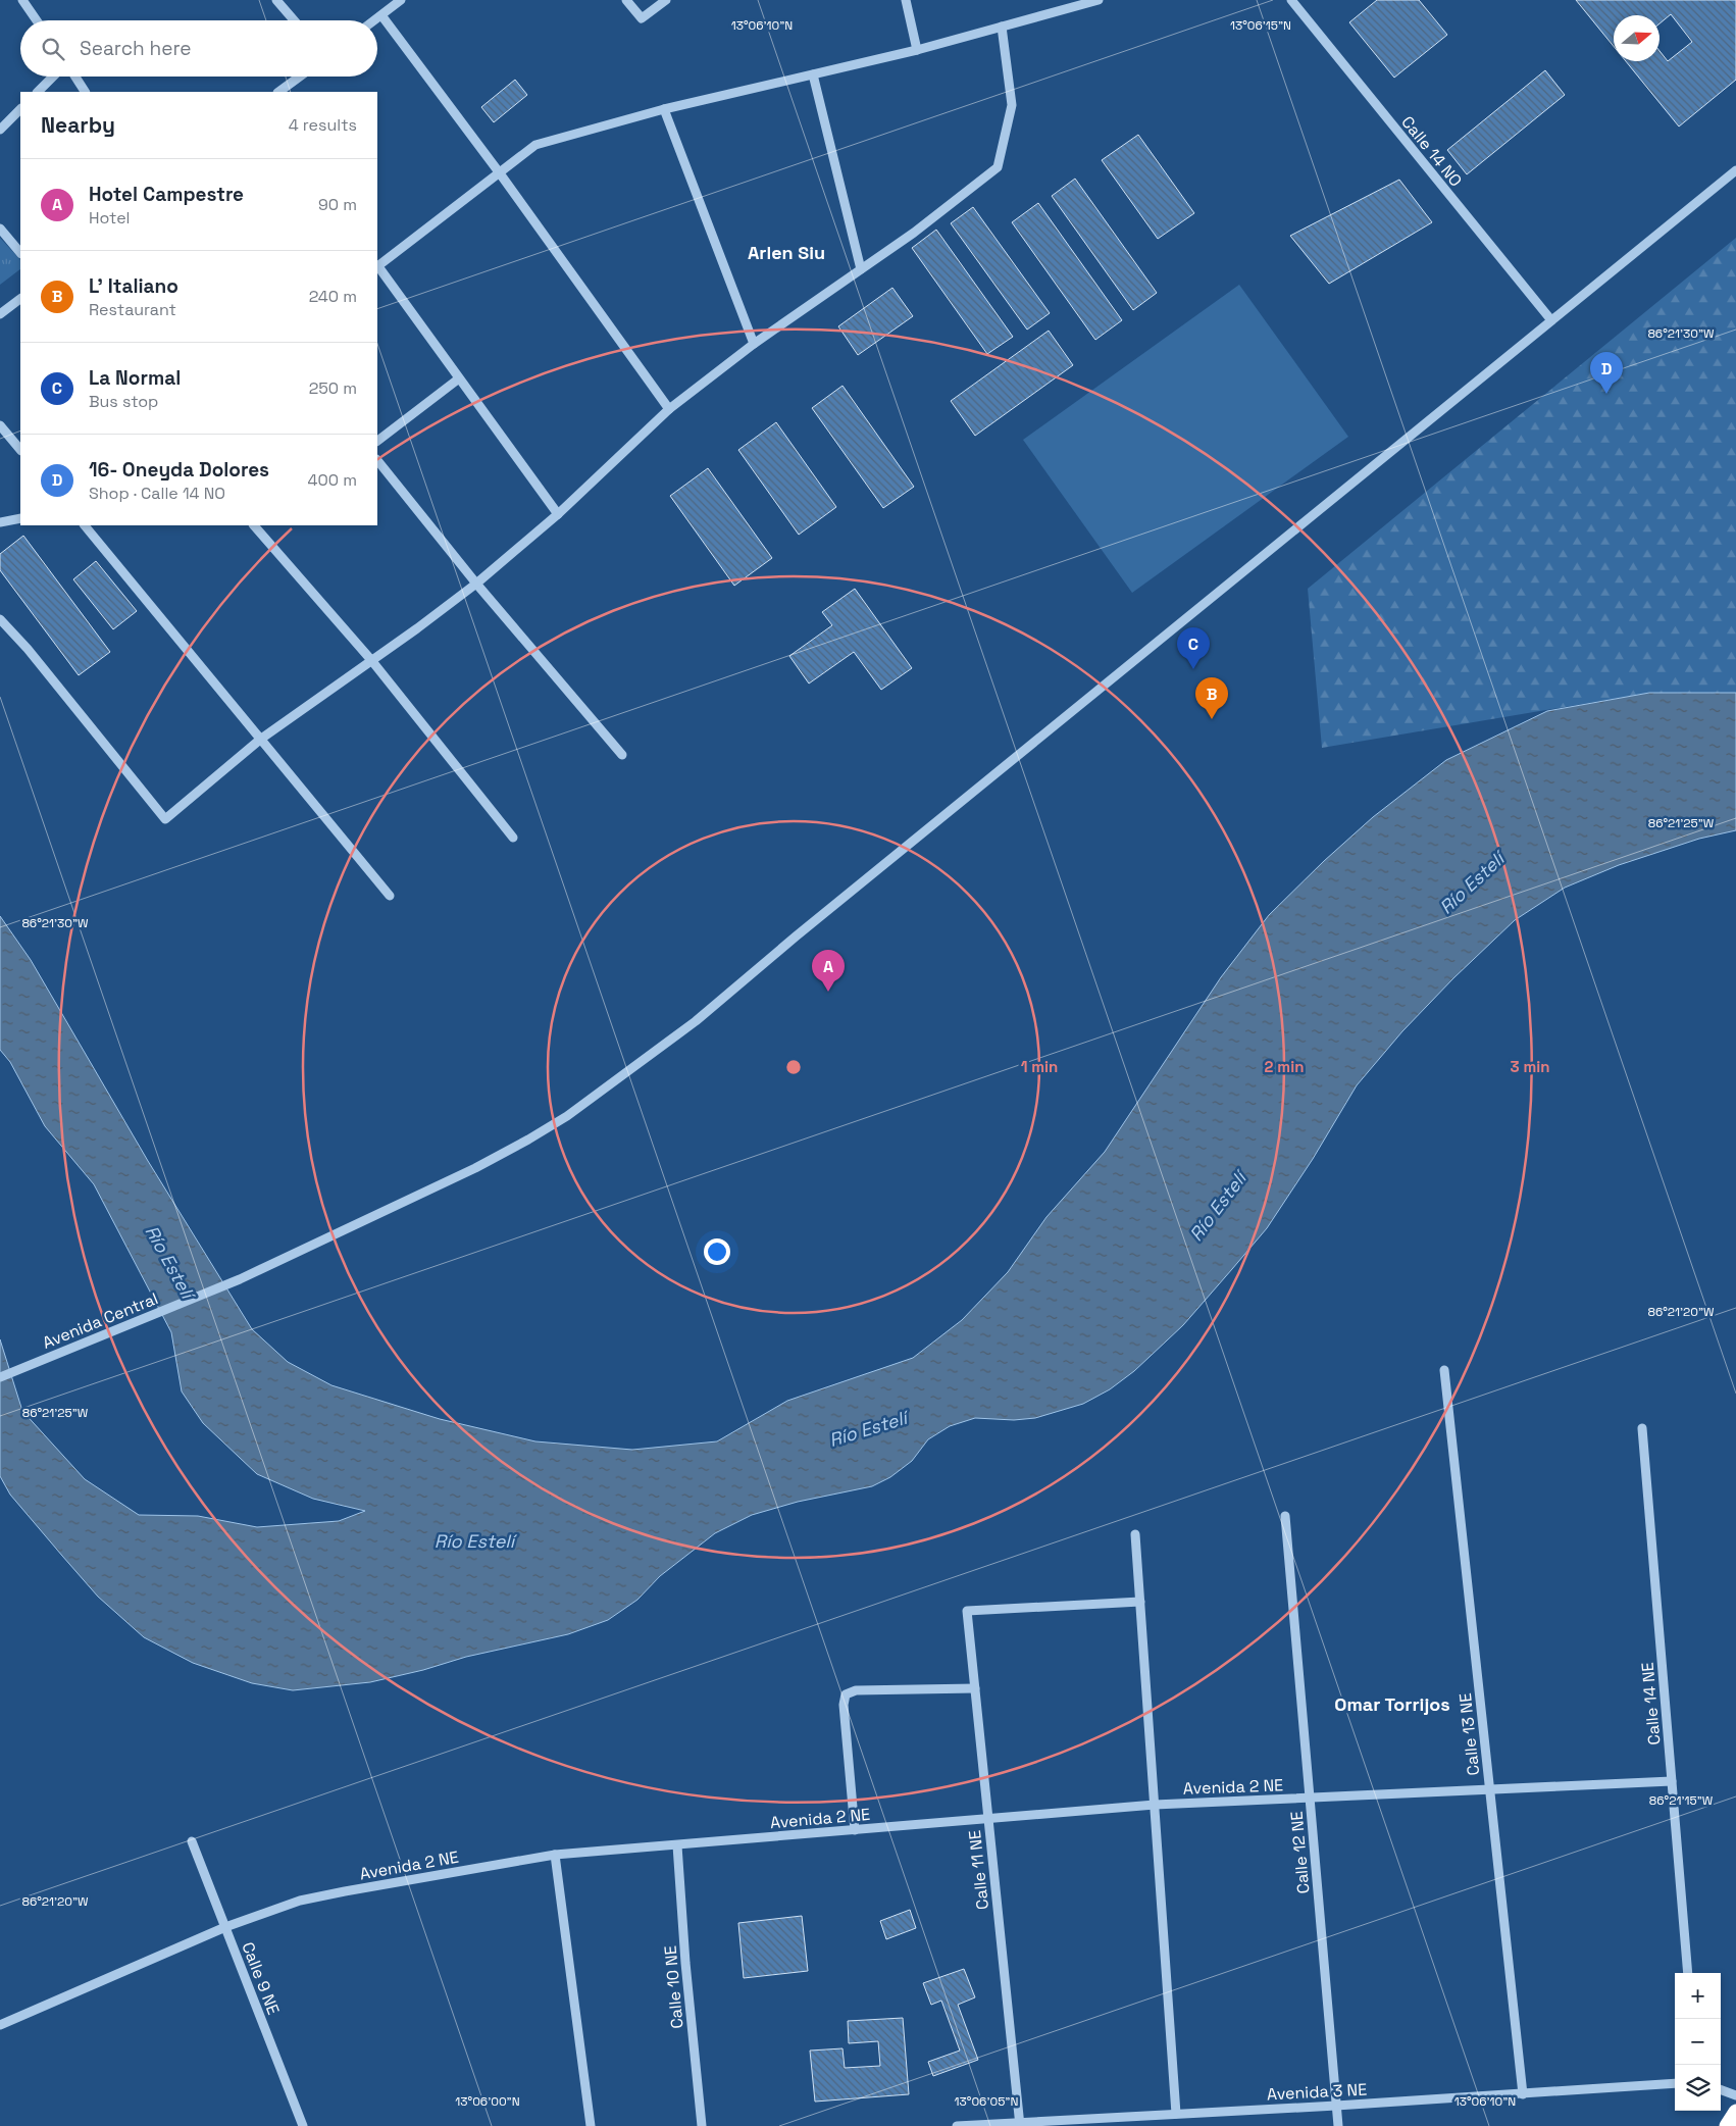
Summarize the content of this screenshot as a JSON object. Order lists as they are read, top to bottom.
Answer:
{
  "streets": {
    "street": [
      "Calle 14 NO",
      "Avenida Central",
      "Calle 14 NE",
      "Calle 13 NE",
      "Avenida 2 NE",
      "Calle 12 NE",
      "Calle 11 NE",
      "Calle 9 NE",
      "Calle 10 NE",
      "Avenida 3 NE"
    ]
  },
  "crossings": [
    ["Calle 14 NO", "Avenida Central"],
    ["Calle 14 NE", "Avenida 2 NE"],
    ["Calle 13 NE", "Avenida 2 NE"],
    ["Calle 13 NE", "Avenida 3 NE"],
    ["Avenida 2 NE", "Calle 12 NE"],
    ["Avenida 2 NE", "Calle 11 NE"],
    ["Avenida 2 NE", "Calle 9 NE"],
    ["Avenida 2 NE", "Calle 10 NE"],
    ["Calle 12 NE", "Avenida 3 NE"],
    ["Calle 11 NE", "Avenida 3 NE"]
  ],
  "districts": ["Arlen Siu", "Omar Torrijos"],
  "water": ["Río Estelí"],
  "north": "right",
  "page": {
    "search": "Search here",
    "heading": ["Nearby", "4 results"],
    "list": [
      {
        "mark": "A",
        "name": "Hotel Campestre",
        "note": "Hotel",
        "value": "90 m"
      },
      {
        "mark": "B",
        "name": "L' Italiano",
        "note": "Restaurant",
        "value": "240 m"
      },
      {
        "mark": "C",
        "name": "La Normal",
        "note": "Bus stop",
        "value": "250 m"
      },
      {
        "mark": "D",
        "name": "16- Oneyda Dolores",
        "note": "Shop · Calle 14 NO",
        "value": "400 m"
      }
    ],
    "pins": [
      "D",
      "C",
      "B",
      "A"
    ],
    "map_buttons": ["+", "−"]
  },
  "coordinates": [
    "13°06'10\"N",
    "13°06'15\"N",
    "86°21'30\"W",
    "86°21'25\"W",
    "86°21'20\"W",
    "86°21'15\"W",
    "13°06'00\"N",
    "13°06'05\"N"
  ],
  "rings": ["1 min", "2 min", "3 min"]
}
